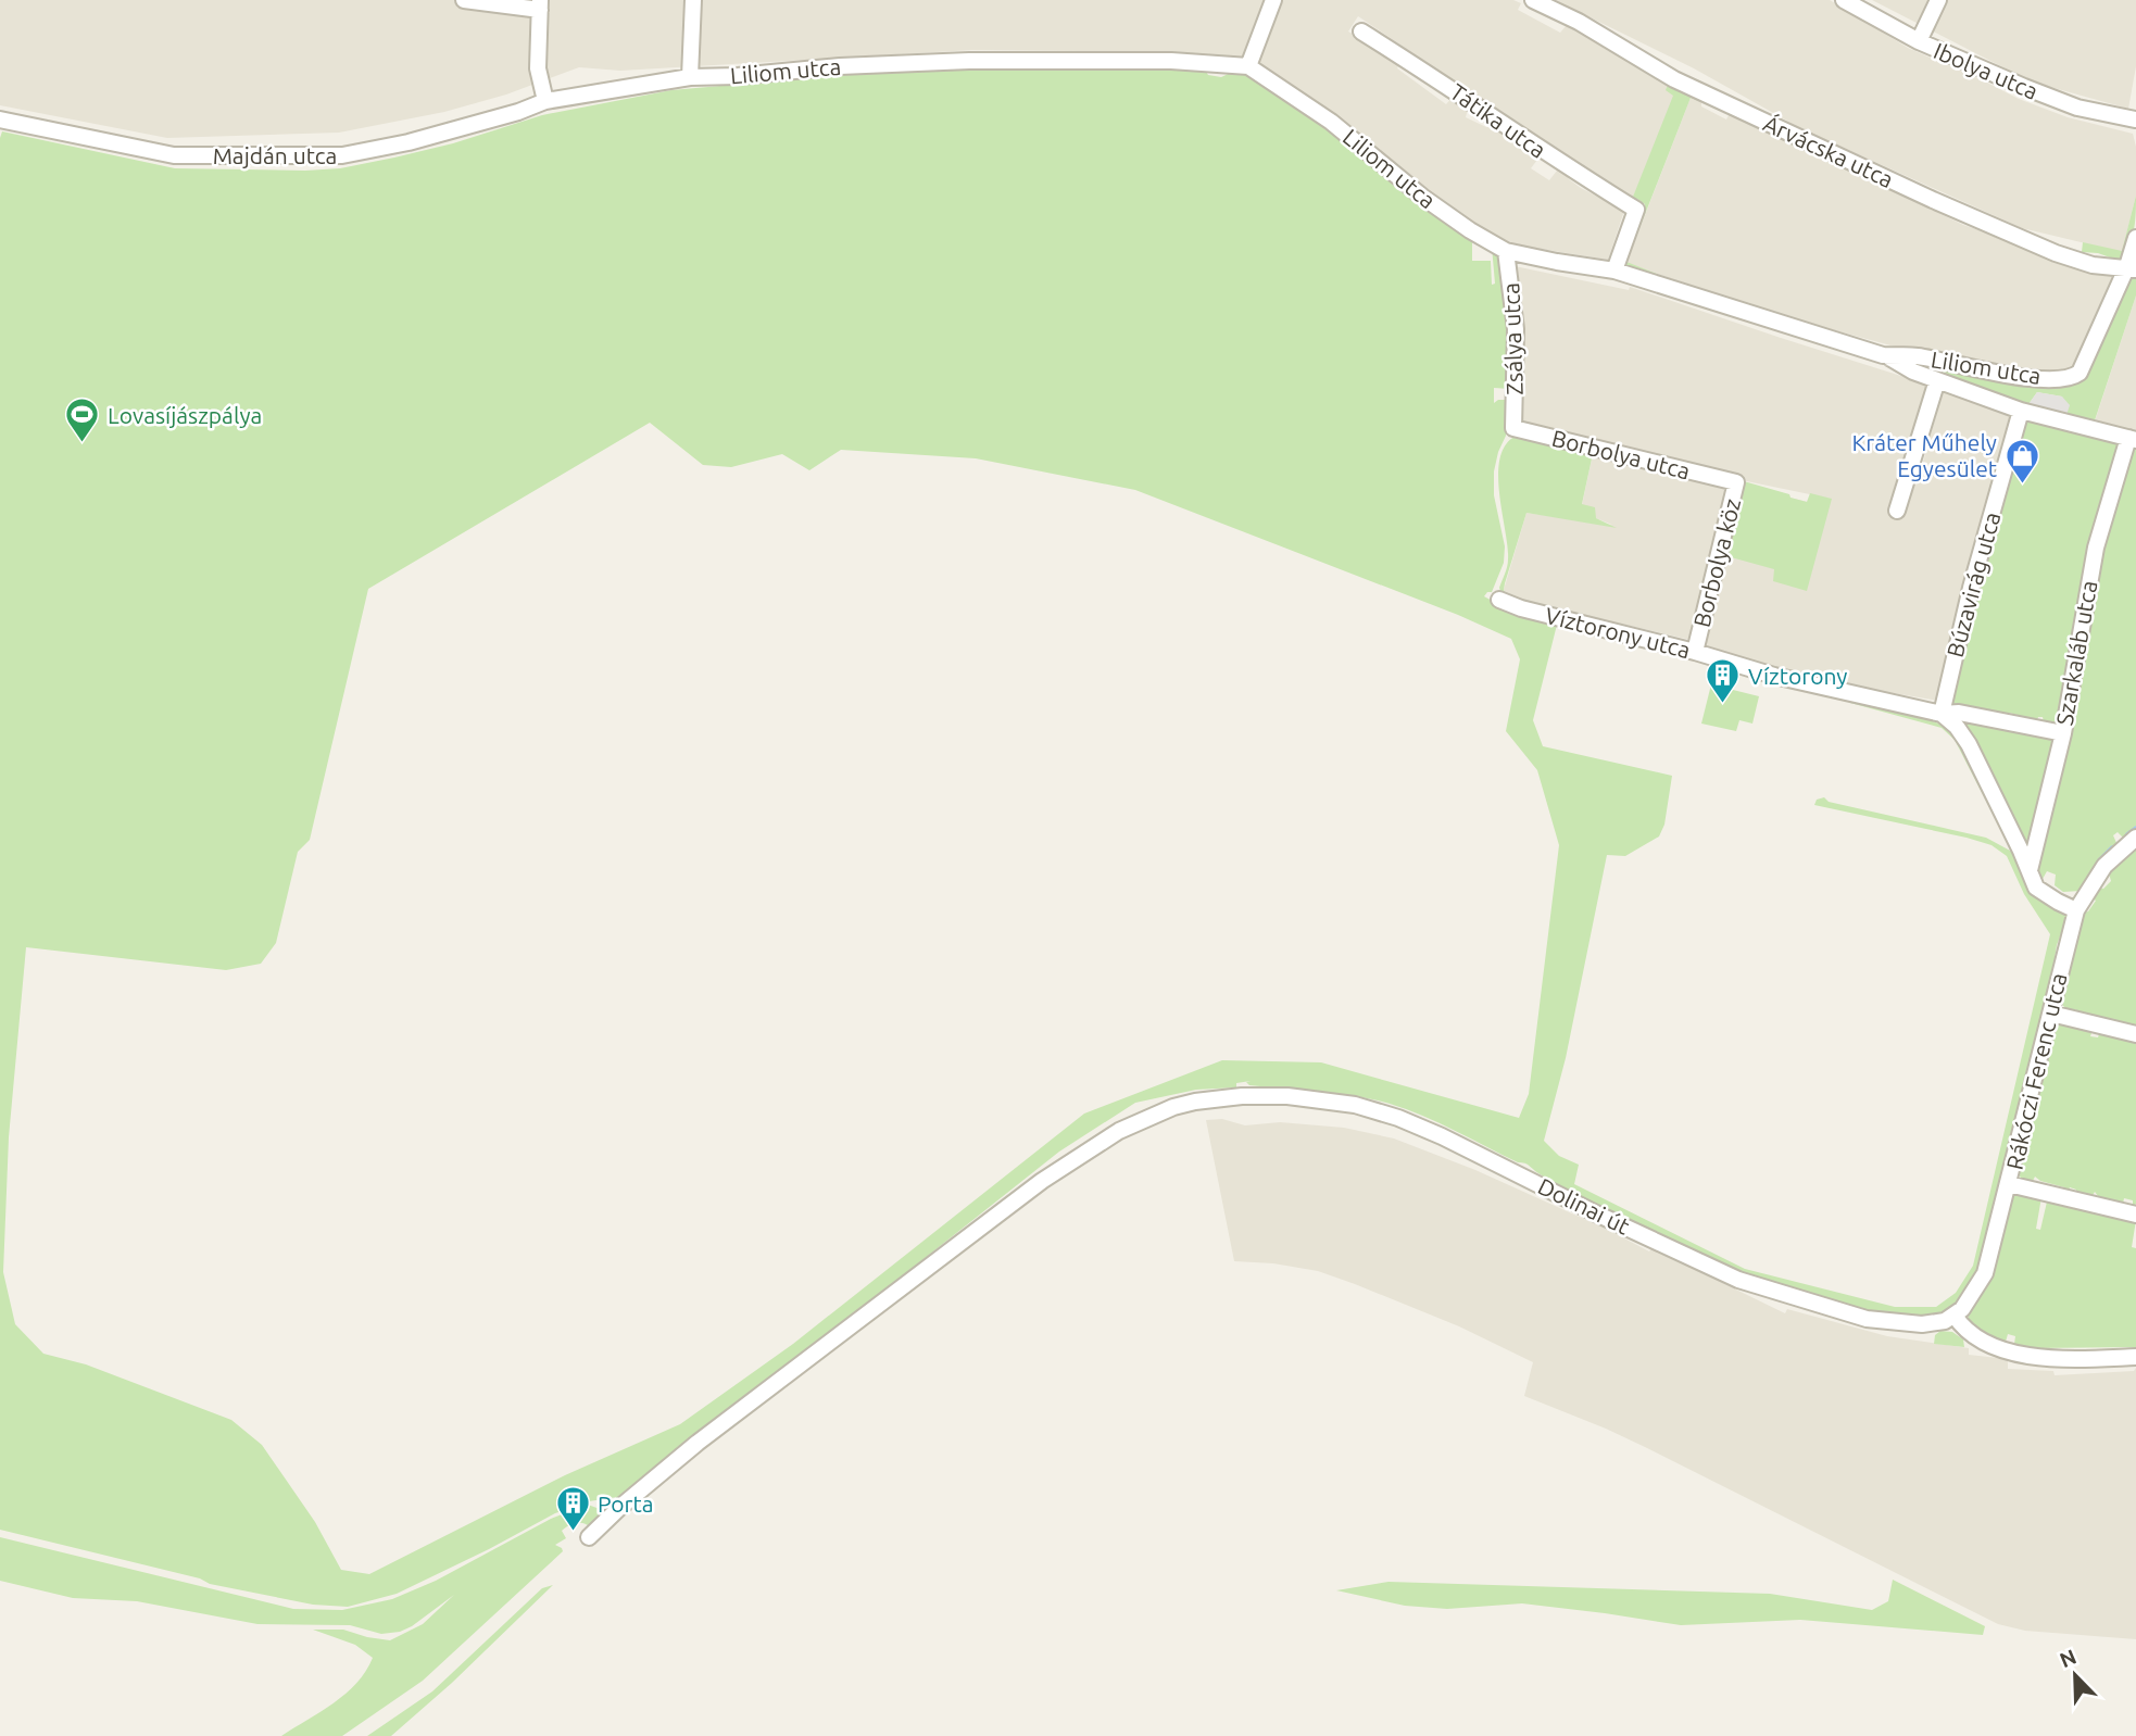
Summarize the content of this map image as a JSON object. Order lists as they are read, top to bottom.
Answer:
{
  "streets": {
    "street": [
      "Liliom utca",
      "Ibolya utca",
      "Tátika utca",
      "Árvácska utca",
      "Majdán utca",
      "Zsálya utca",
      "Borbolya utca",
      "Borbolya köz",
      "Búzavirág utca",
      "Víztorony utca",
      "Szarkaláb utca",
      "Rákóczi Ferenc utca",
      "Dolinai út"
    ]
  },
  "crossings": [
    ["Liliom utca", "Tátika utca"],
    ["Liliom utca", "Árvácska utca"],
    ["Liliom utca", "Majdán utca"],
    ["Liliom utca", "Zsálya utca"],
    ["Zsálya utca", "Borbolya utca"],
    ["Borbolya utca", "Borbolya köz"],
    ["Borbolya köz", "Víztorony utca"],
    ["Búzavirág utca", "Víztorony utca"],
    ["Víztorony utca", "Szarkaláb utca"],
    ["Rákóczi Ferenc utca", "Dolinai út"]
  ],
  "places": {
    "sports": ["Lovasíjászpálya"],
    "shop": ["Kráter Műhely Egyesület"],
    "building": ["Víztorony", "Porta"]
  },
  "north": "top left"
}
